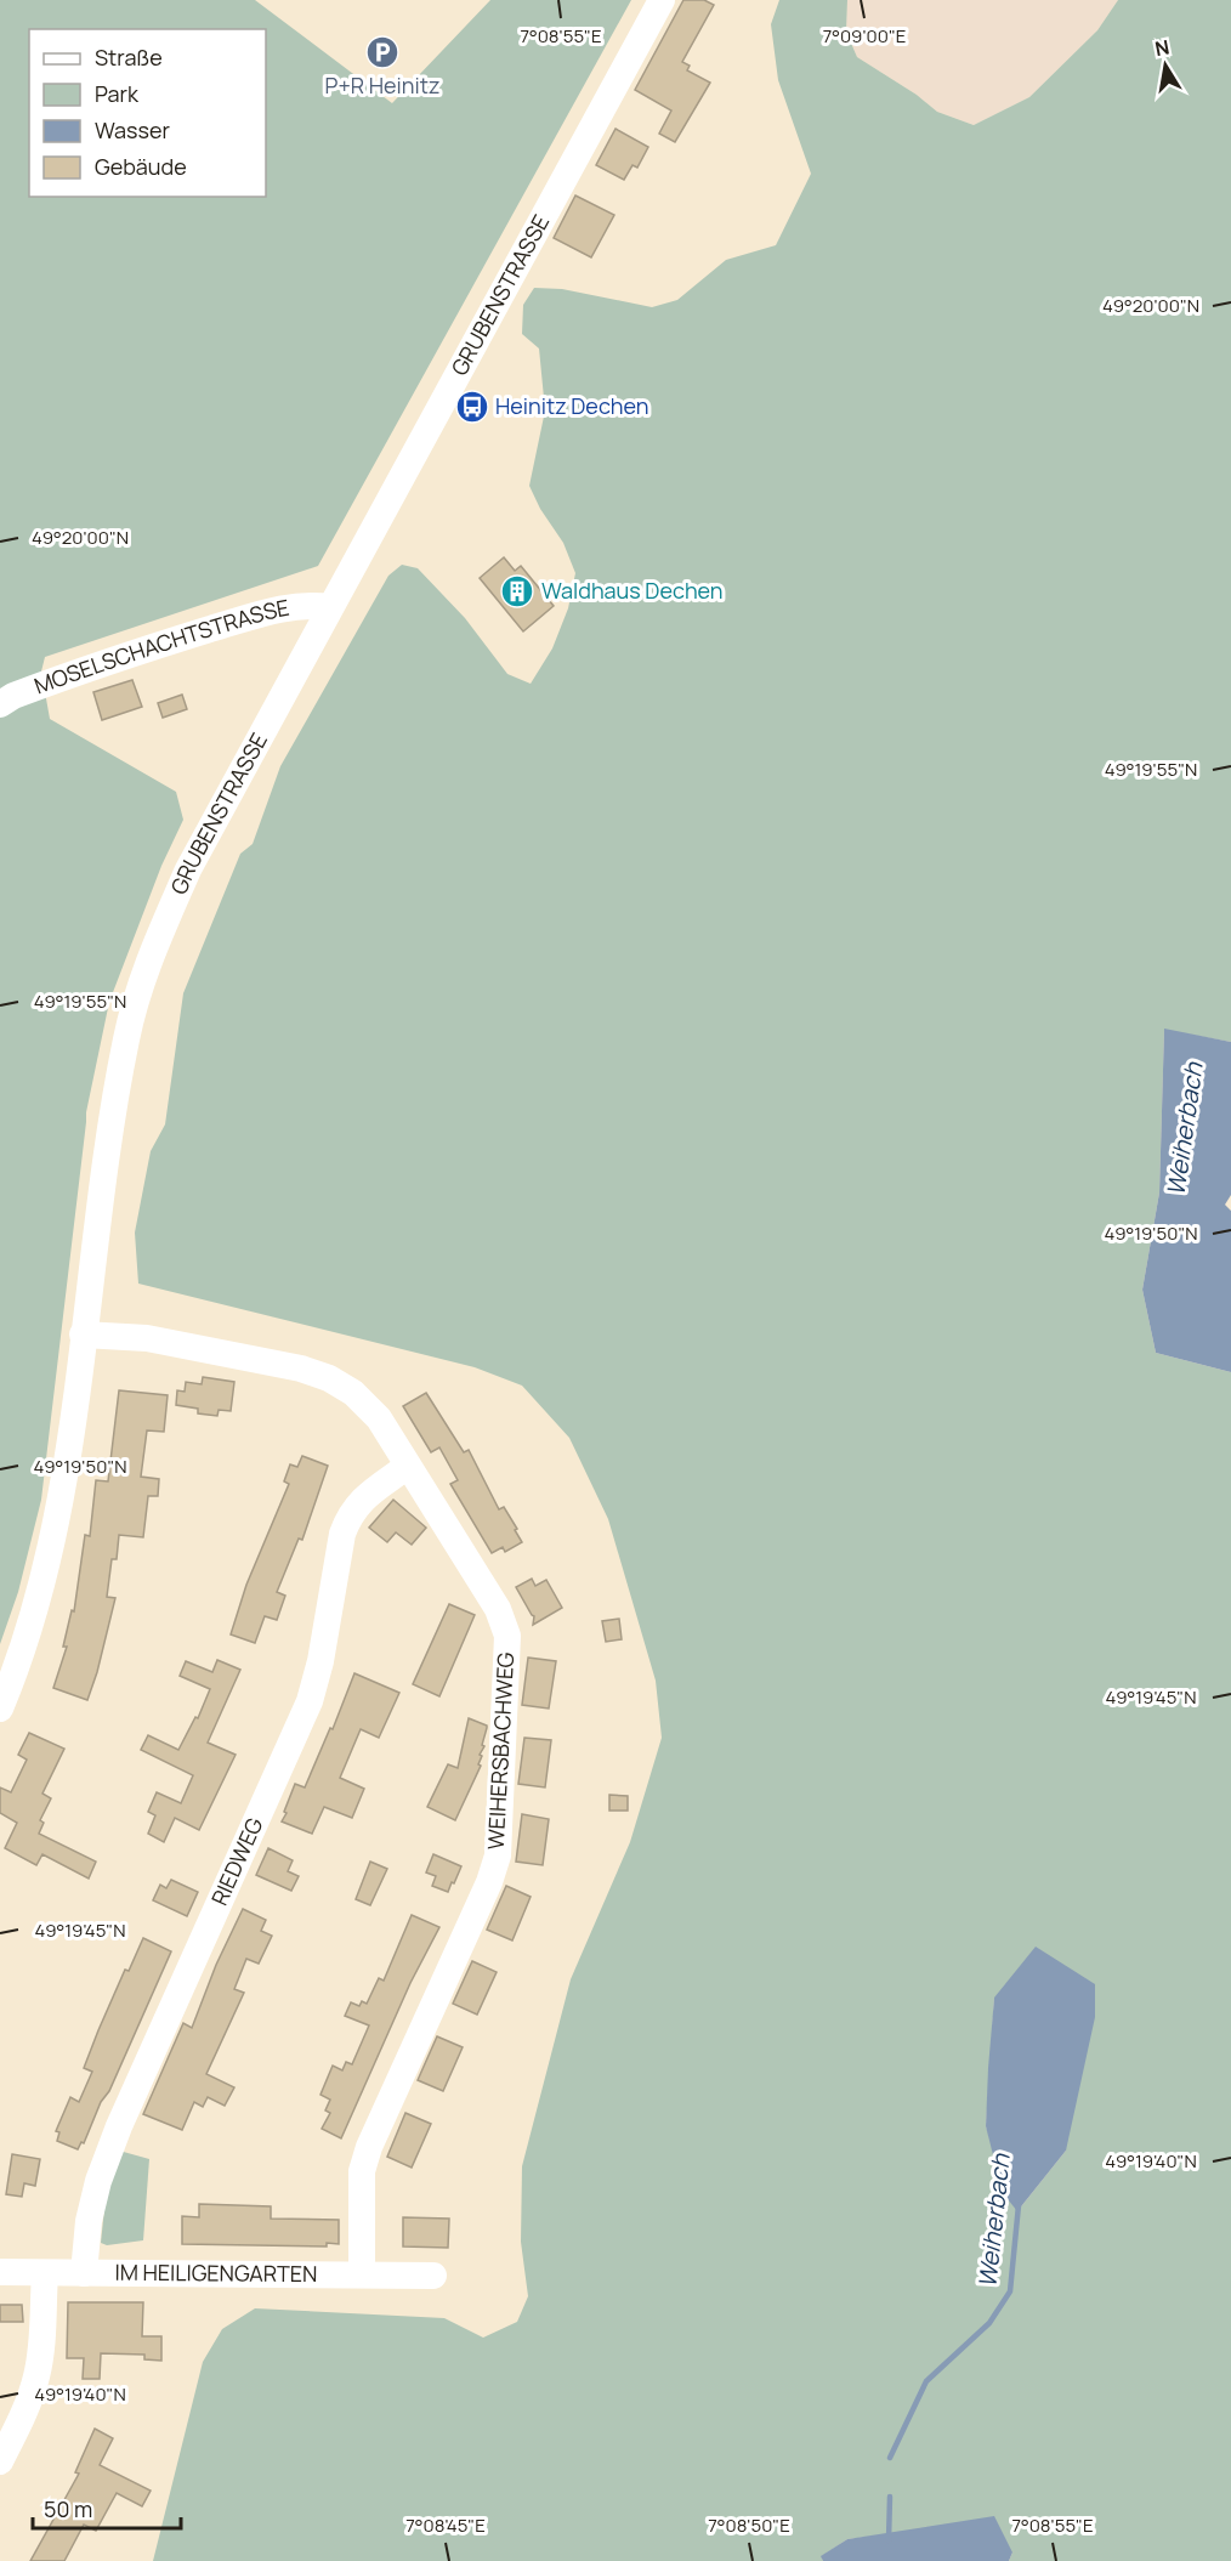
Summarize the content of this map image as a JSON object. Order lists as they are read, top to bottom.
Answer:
{
  "streets": {
    "street": [
      "GRUBENSTRASSE",
      "MOSELSCHACHTSTRASSE",
      "WEIHERSBACHWEG",
      "RIEDWEG",
      "IM HEILIGENGARTEN"
    ]
  },
  "crossings": [
    ["GRUBENSTRASSE", "MOSELSCHACHTSTRASSE"],
    ["GRUBENSTRASSE", "WEIHERSBACHWEG"],
    ["WEIHERSBACHWEG", "RIEDWEG"],
    ["WEIHERSBACHWEG", "IM HEILIGENGARTEN"],
    ["RIEDWEG", "IM HEILIGENGARTEN"]
  ],
  "water": ["Weiherbach"],
  "places": {
    "parking": ["P+R Heinitz"],
    "bus stop": ["Heinitz Dechen"],
    "building": ["Waldhaus Dechen"]
  },
  "legend": [
    "Straße",
    "Park",
    "Wasser",
    "Gebäude"
  ],
  "scale_bar": "50 m",
  "north": "top",
  "coordinates": [
    "7°08'55\"E",
    "7°09'00\"E",
    "49°20'00\"N",
    "49°19'55\"N",
    "49°19'50\"N",
    "49°19'45\"N",
    "49°19'40\"N",
    "7°08'45\"E",
    "7°08'50\"E"
  ]
}
